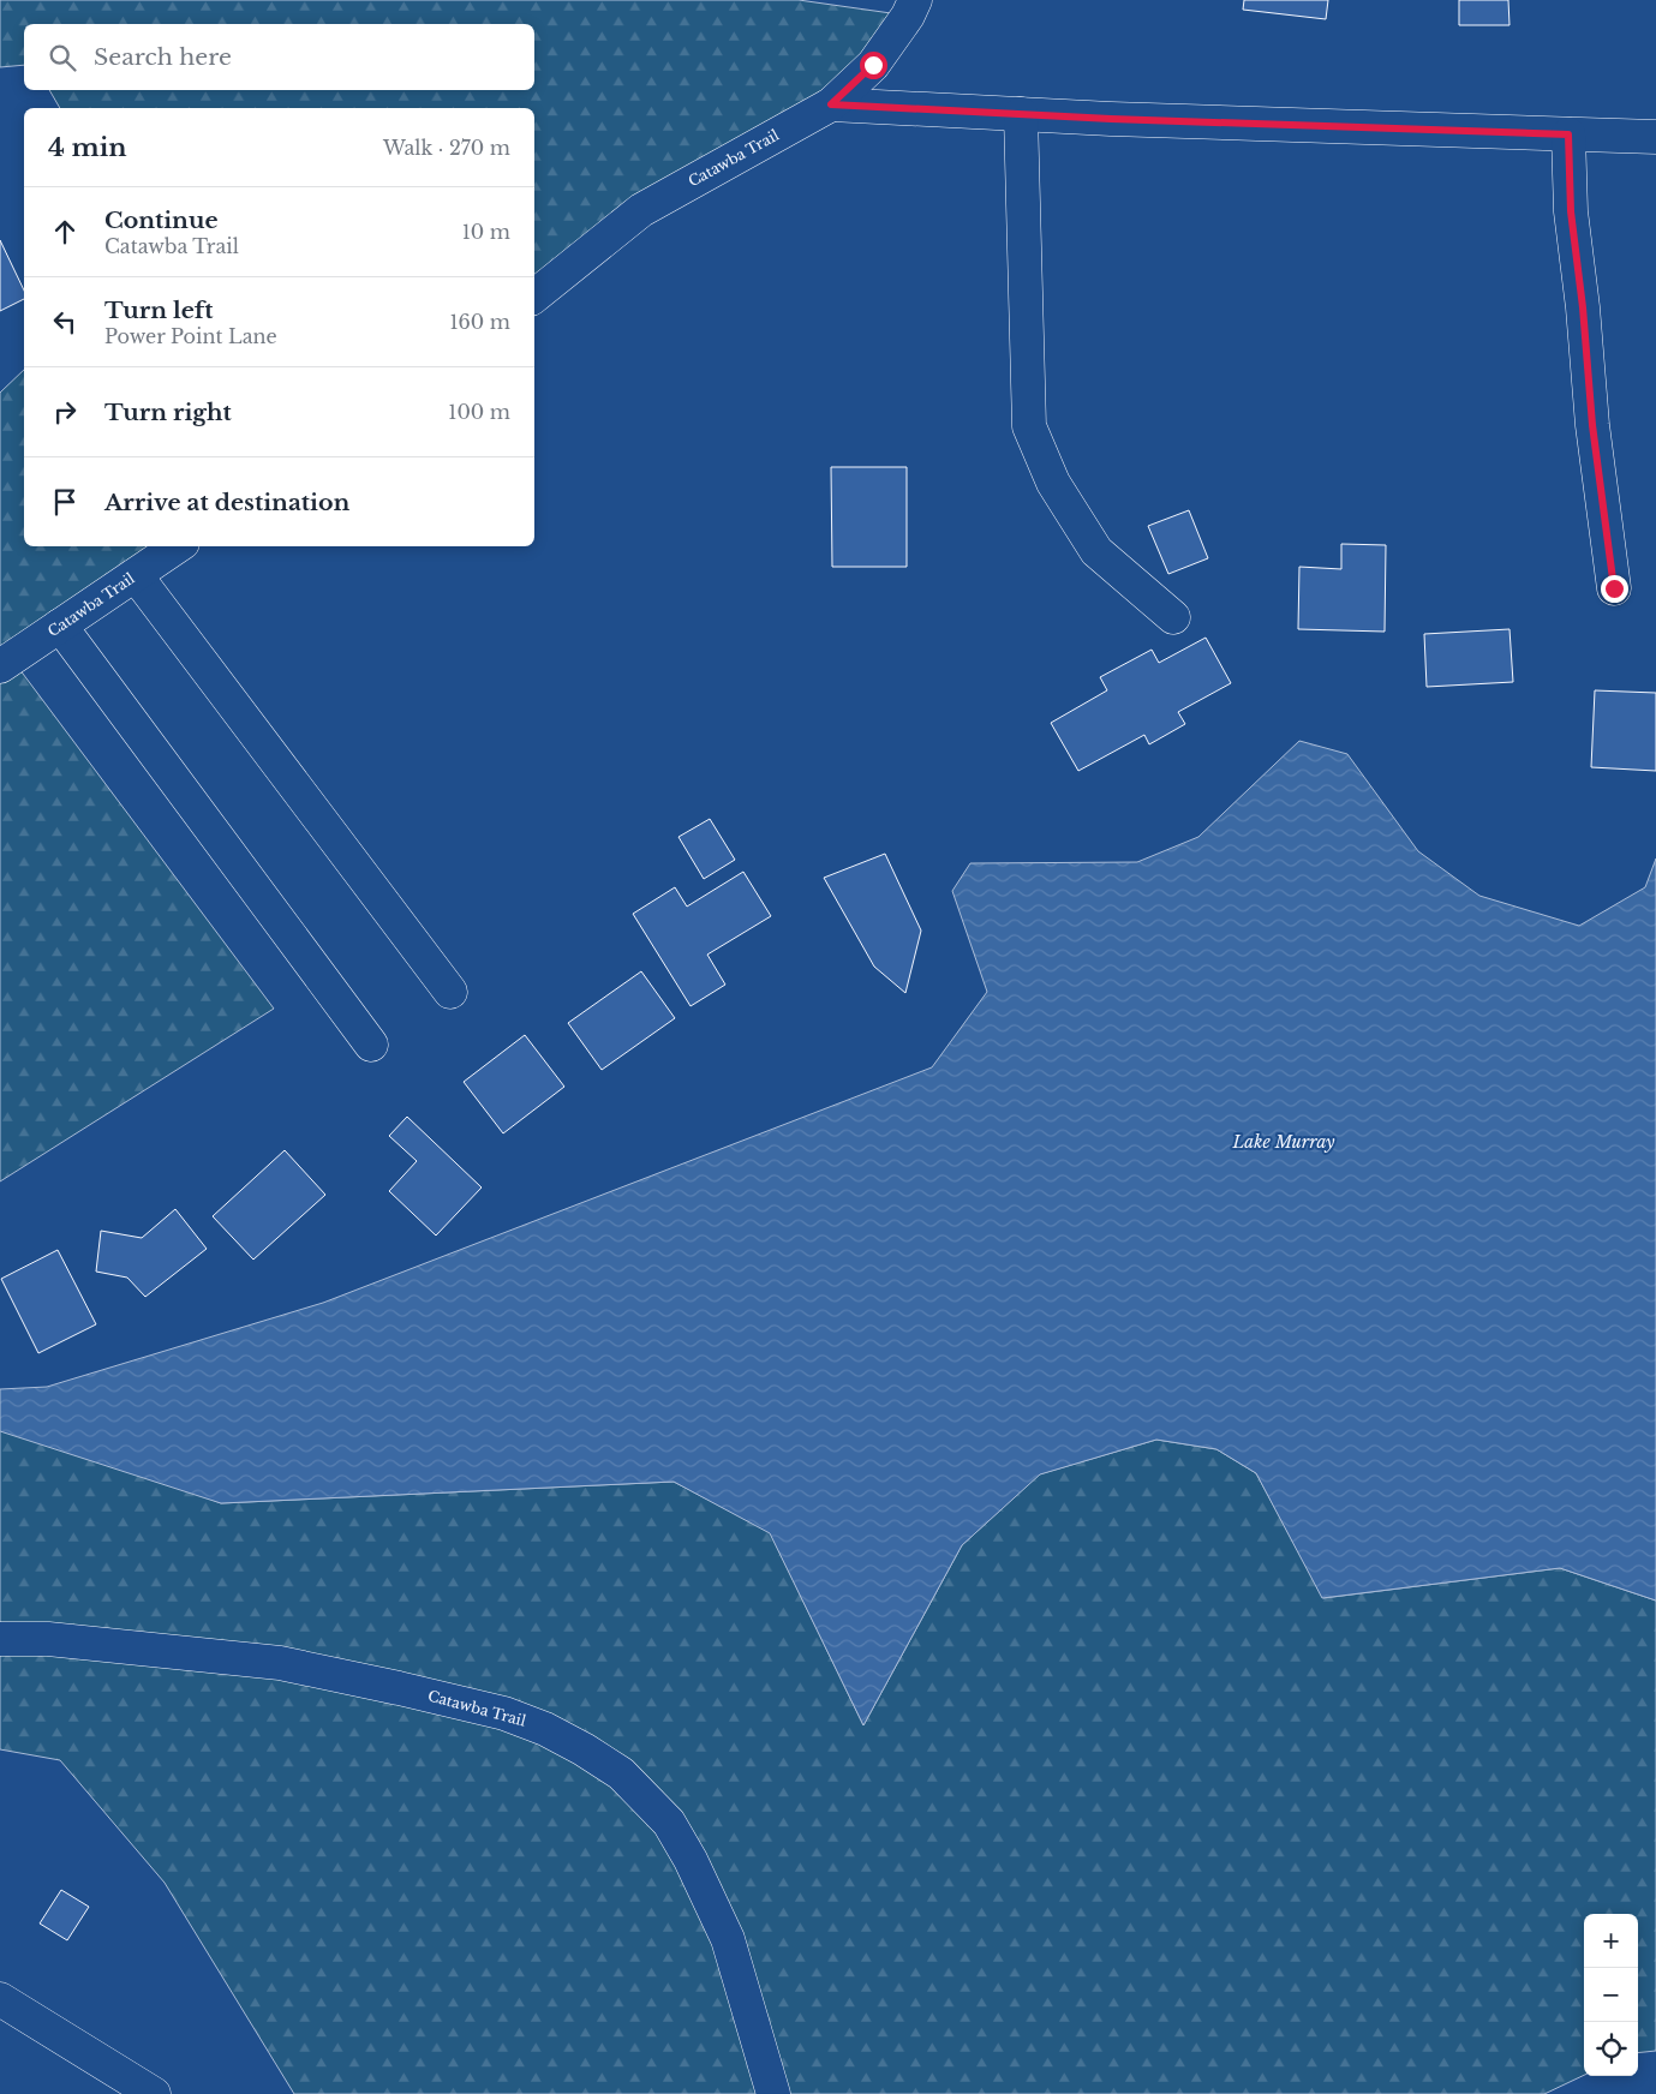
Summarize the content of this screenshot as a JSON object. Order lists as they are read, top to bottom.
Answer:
{
  "streets": {
    "street": ["Catawba Trail"]
  },
  "water": ["Lake Murray"],
  "page": {
    "search": "Search here",
    "heading": ["4 min", "Walk · 270 m"],
    "list": [
      ["Continue", "Catawba Trail", "10 m"],
      ["Turn left", "Power Point Lane", "160 m"],
      ["Turn right", "100 m"],
      "Arrive at destination"
    ],
    "map_buttons": ["+", "−"]
  }
}
